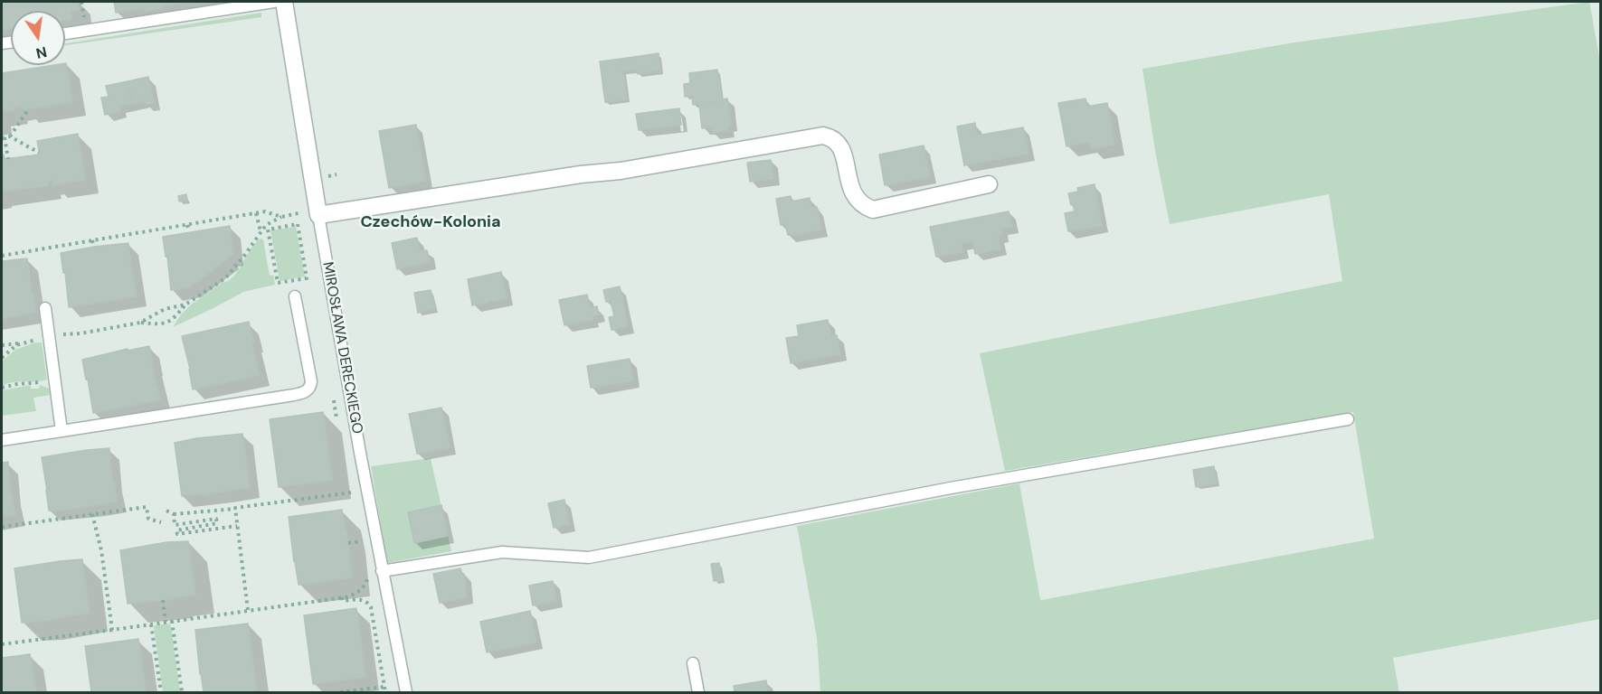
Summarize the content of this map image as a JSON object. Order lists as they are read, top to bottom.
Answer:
{
  "streets": {
    "street": ["MIROSŁAWA DERECKIEGO"]
  },
  "districts": ["Czechów-Kolonia"],
  "north": "bottom"
}
